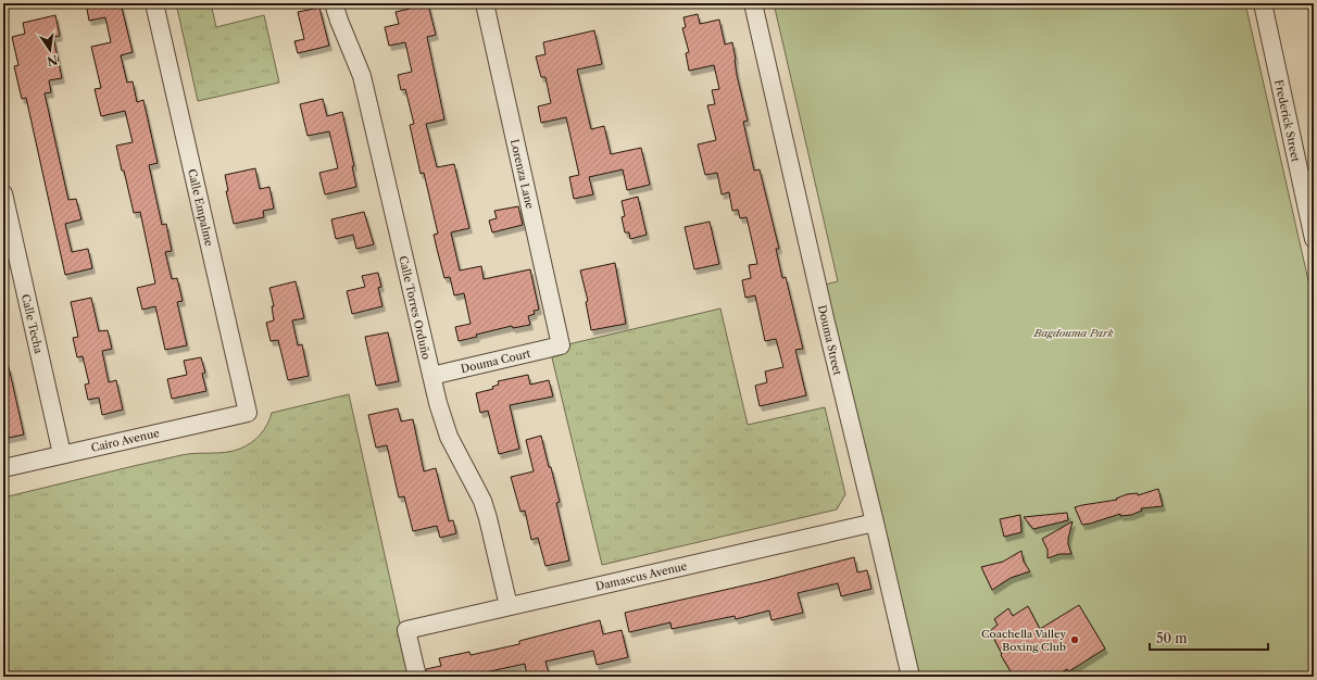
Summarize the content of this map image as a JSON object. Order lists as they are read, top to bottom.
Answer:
{
  "streets": {
    "street": [
      "Frederick Street",
      "Lorenza Lane",
      "Calle Empalme",
      "Calle Torres Orduño",
      "Calle Techa",
      "Douma Street",
      "Douma Court",
      "Cairo Avenue",
      "Damascus Avenue"
    ]
  },
  "crossings": [
    ["Lorenza Lane", "Douma Court"],
    ["Calle Empalme", "Cairo Avenue"],
    ["Calle Torres Orduño", "Douma Court"],
    ["Calle Torres Orduño", "Damascus Avenue"],
    ["Calle Techa", "Cairo Avenue"],
    ["Douma Street", "Damascus Avenue"]
  ],
  "parks": ["Bagdouma Park"],
  "places": ["Coachella Valley Boxing Club"],
  "scale_bar": "50 m",
  "north": "bottom"
}
